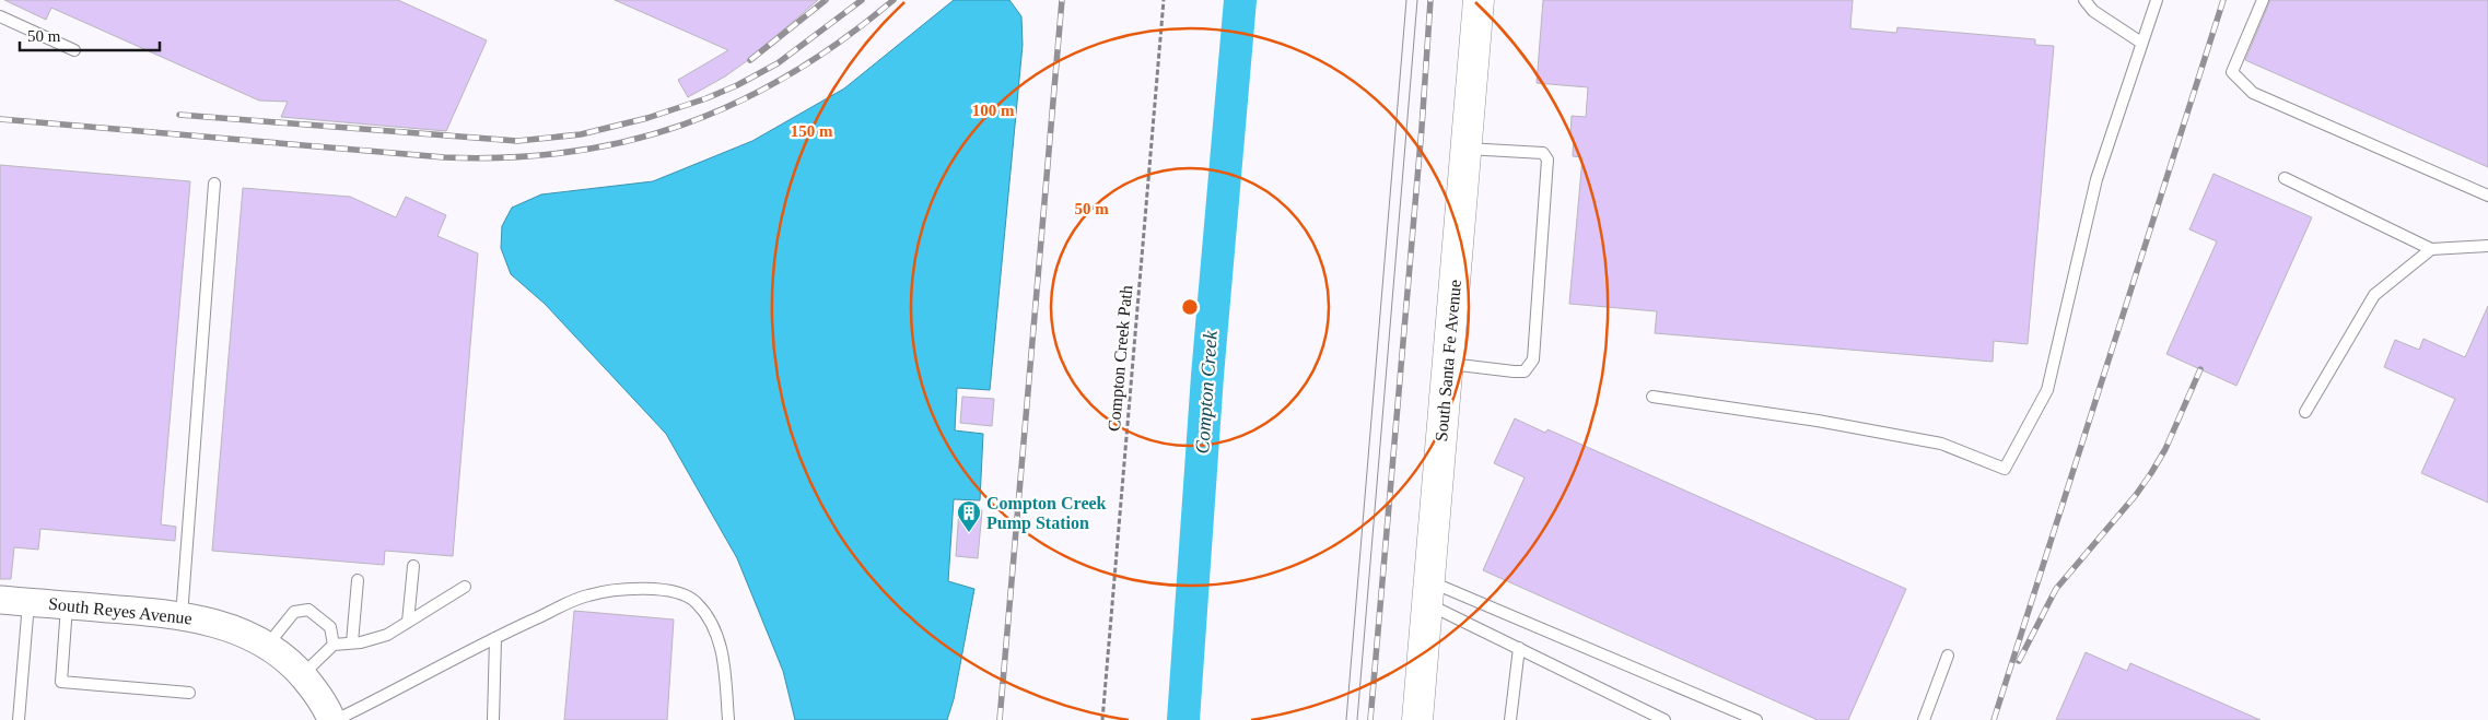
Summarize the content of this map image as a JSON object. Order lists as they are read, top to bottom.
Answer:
{
  "streets": {
    "main road": ["South Santa Fe Avenue"],
    "street": ["South Reyes Avenue"],
    "path": ["Compton Creek Path"]
  },
  "water": ["Compton Creek"],
  "places": {
    "building": ["Compton Creek Pump Station"]
  },
  "scale_bar": "50 m",
  "rings": ["100 m", "150 m", "50 m"]
}
